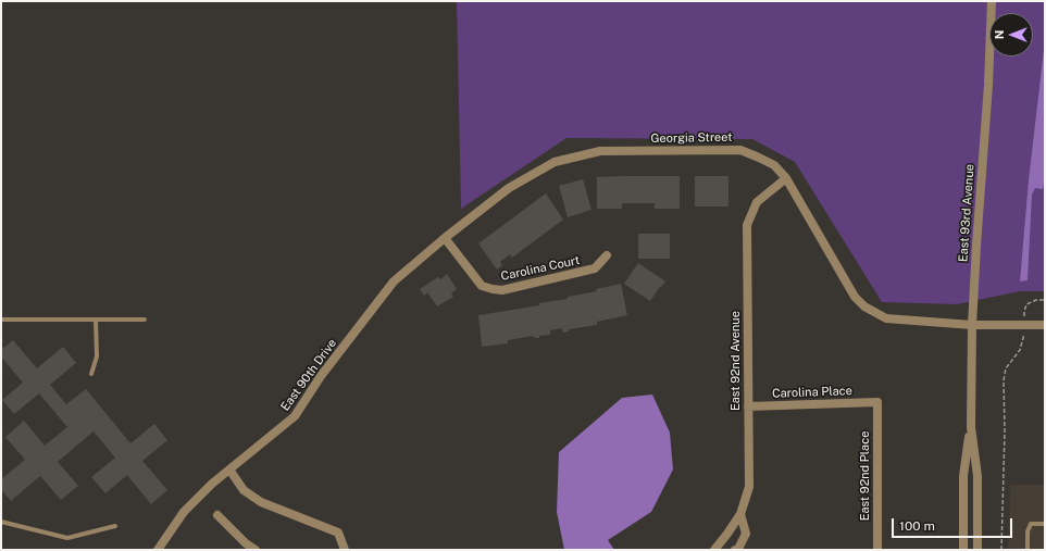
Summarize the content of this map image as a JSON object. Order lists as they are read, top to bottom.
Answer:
{
  "streets": {
    "street": [
      "Georgia Street",
      "East 93rd Avenue",
      "Carolina Court",
      "East 92nd Avenue",
      "East 90th Drive",
      "Carolina Place",
      "East 92nd Place"
    ]
  },
  "crossings": [
    ["Georgia Street", "East 93rd Avenue"],
    ["Georgia Street", "Carolina Court"],
    ["Georgia Street", "East 92nd Avenue"],
    ["Georgia Street", "East 90th Drive"],
    ["East 92nd Avenue", "Carolina Place"],
    ["Carolina Place", "East 92nd Place"]
  ],
  "scale_bar": "100 m",
  "north": "left"
}
